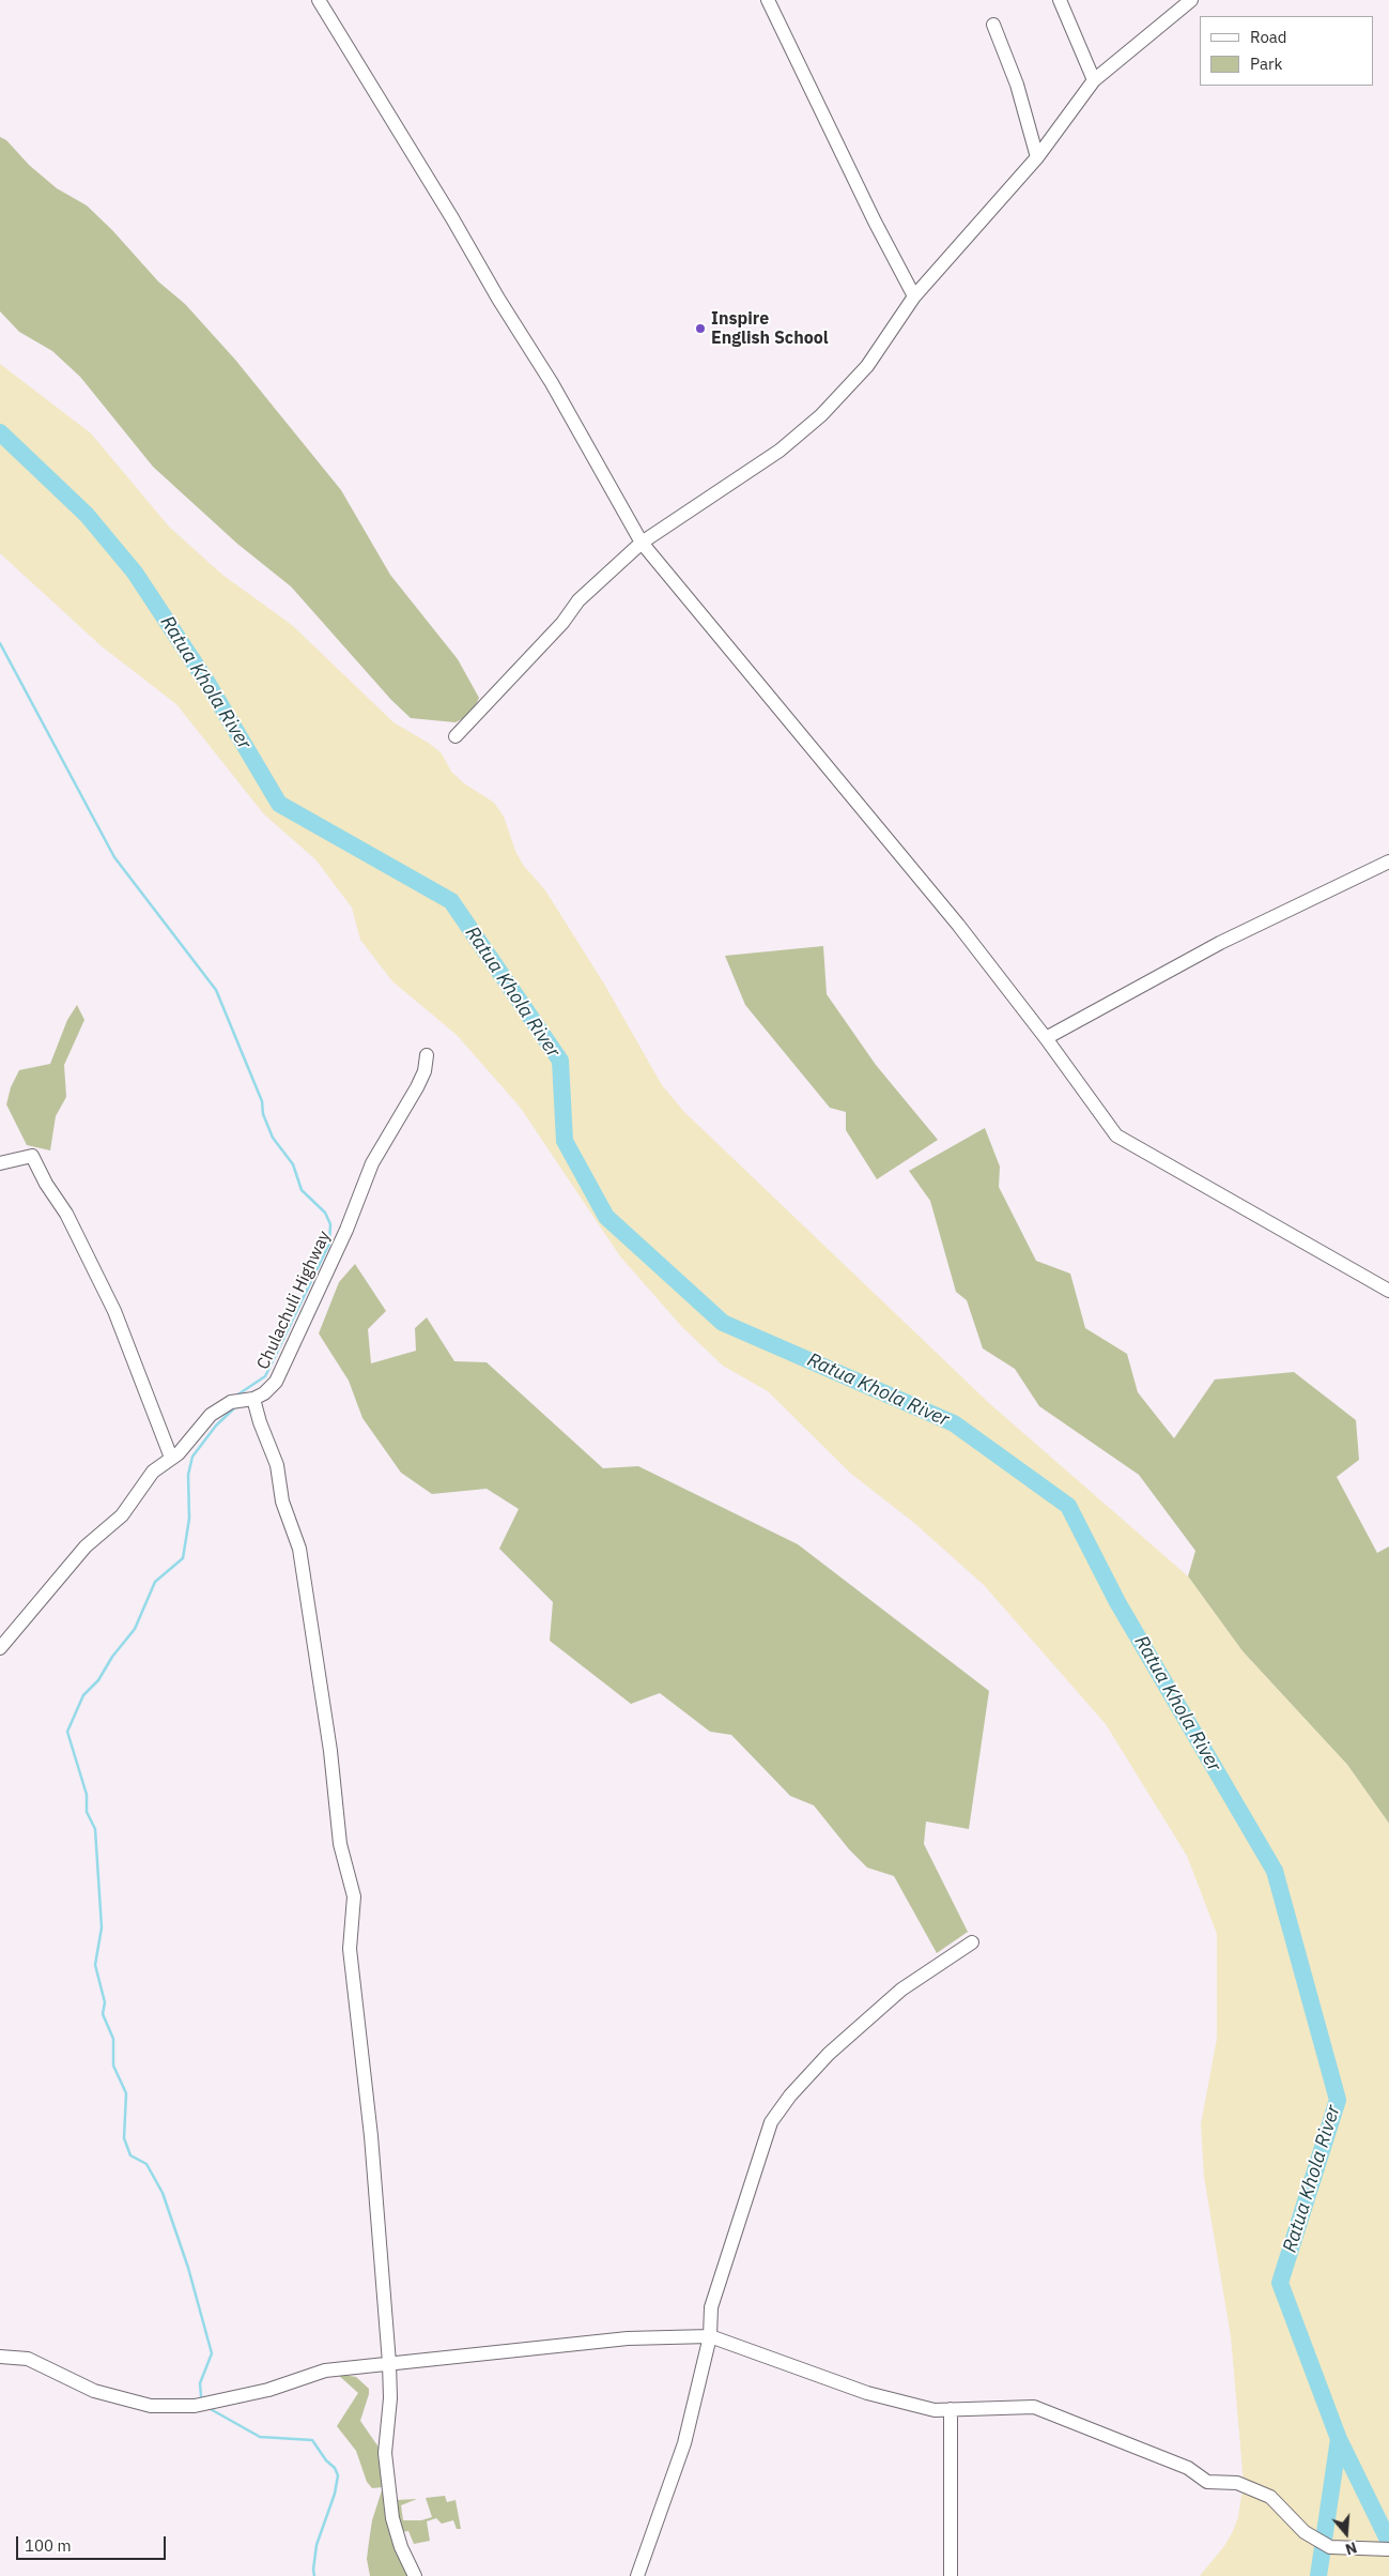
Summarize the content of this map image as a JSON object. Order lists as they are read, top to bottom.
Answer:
{
  "streets": {
    "street": ["Chulachuli Highway"]
  },
  "water": ["Ratua Khola River"],
  "places": ["Inspire English School"],
  "legend": ["Road", "Park"],
  "scale_bar": "100 m",
  "north": "bottom"
}
